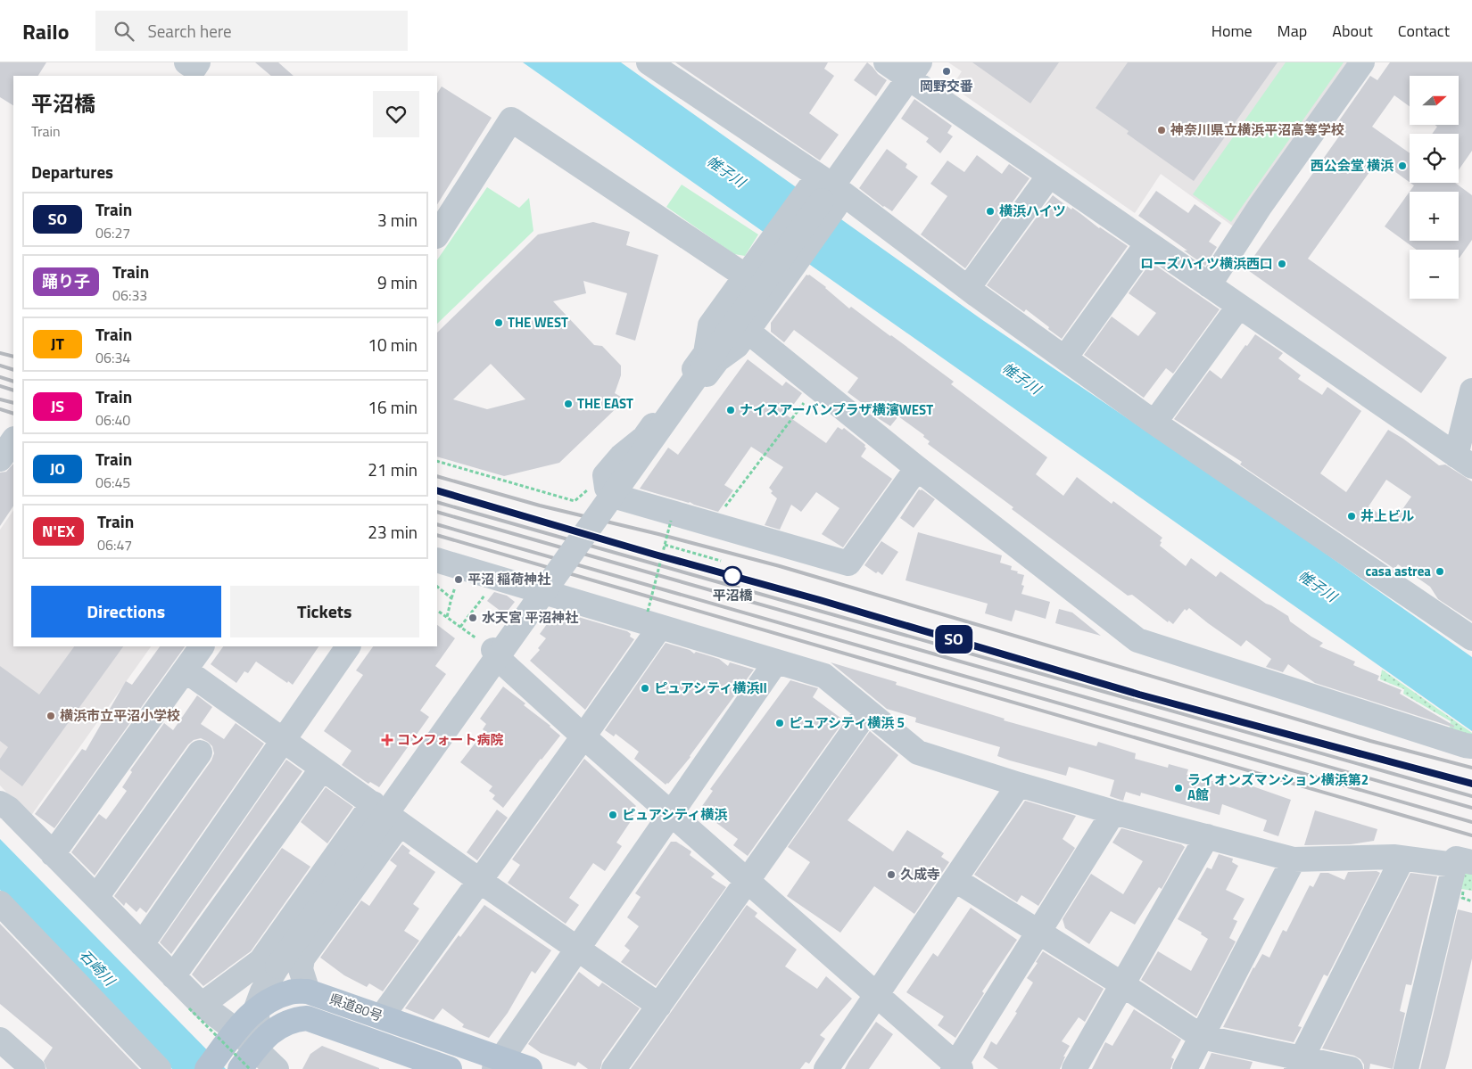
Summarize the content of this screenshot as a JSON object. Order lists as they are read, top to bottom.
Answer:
{
  "streets": {
    "main road": ["県道80号"]
  },
  "water": ["帷子川", "石崎川"],
  "places": {
    "other": [
      "岡野交番",
      "神奈川県立横浜平沼高等学校",
      "西公会堂 横浜",
      "横浜ハイツ",
      "ローズハイツ横浜西口",
      "THE WEST",
      "THE EAST",
      "ナイスアーバンプラザ横濱WEST",
      "井上ビル",
      "casa astrea",
      "平沼橋",
      "平沼 稲荷神社",
      "水天宮 平沼神社",
      "ピュアシティ横浜II",
      "横浜市立平沼小学校",
      "ピュアシティ横浜 5",
      "ライオンズマンション横浜第2 A館",
      "ピュアシティ横浜",
      "久成寺"
    ],
    "health": ["コンフォート病院"]
  },
  "north": "right",
  "page": {
    "header": "Railo",
    "search": "Search here",
    "nav": [
      "Home",
      "Map",
      "About",
      "Contact"
    ],
    "on_map": "SO",
    "map_buttons": ["+", "−"],
    "heading": [
      ["平沼橋", "Train"],
      "Departures"
    ],
    "list": [
      {
        "mark": "SO",
        "name": "Train",
        "note": "06:27",
        "value": "3 min"
      },
      {
        "mark": "踊り子",
        "name": "Train",
        "note": "06:33",
        "value": "9 min"
      },
      {
        "mark": "JT",
        "name": "Train",
        "note": "06:34",
        "value": "10 min"
      },
      {
        "mark": "JS",
        "name": "Train",
        "note": "06:40",
        "value": "16 min"
      },
      {
        "mark": "JO",
        "name": "Train",
        "note": "06:45",
        "value": "21 min"
      },
      {
        "mark": "N'EX",
        "name": "Train",
        "note": "06:47",
        "value": "23 min"
      }
    ],
    "buttons": ["Directions", "Tickets"]
  }
}
